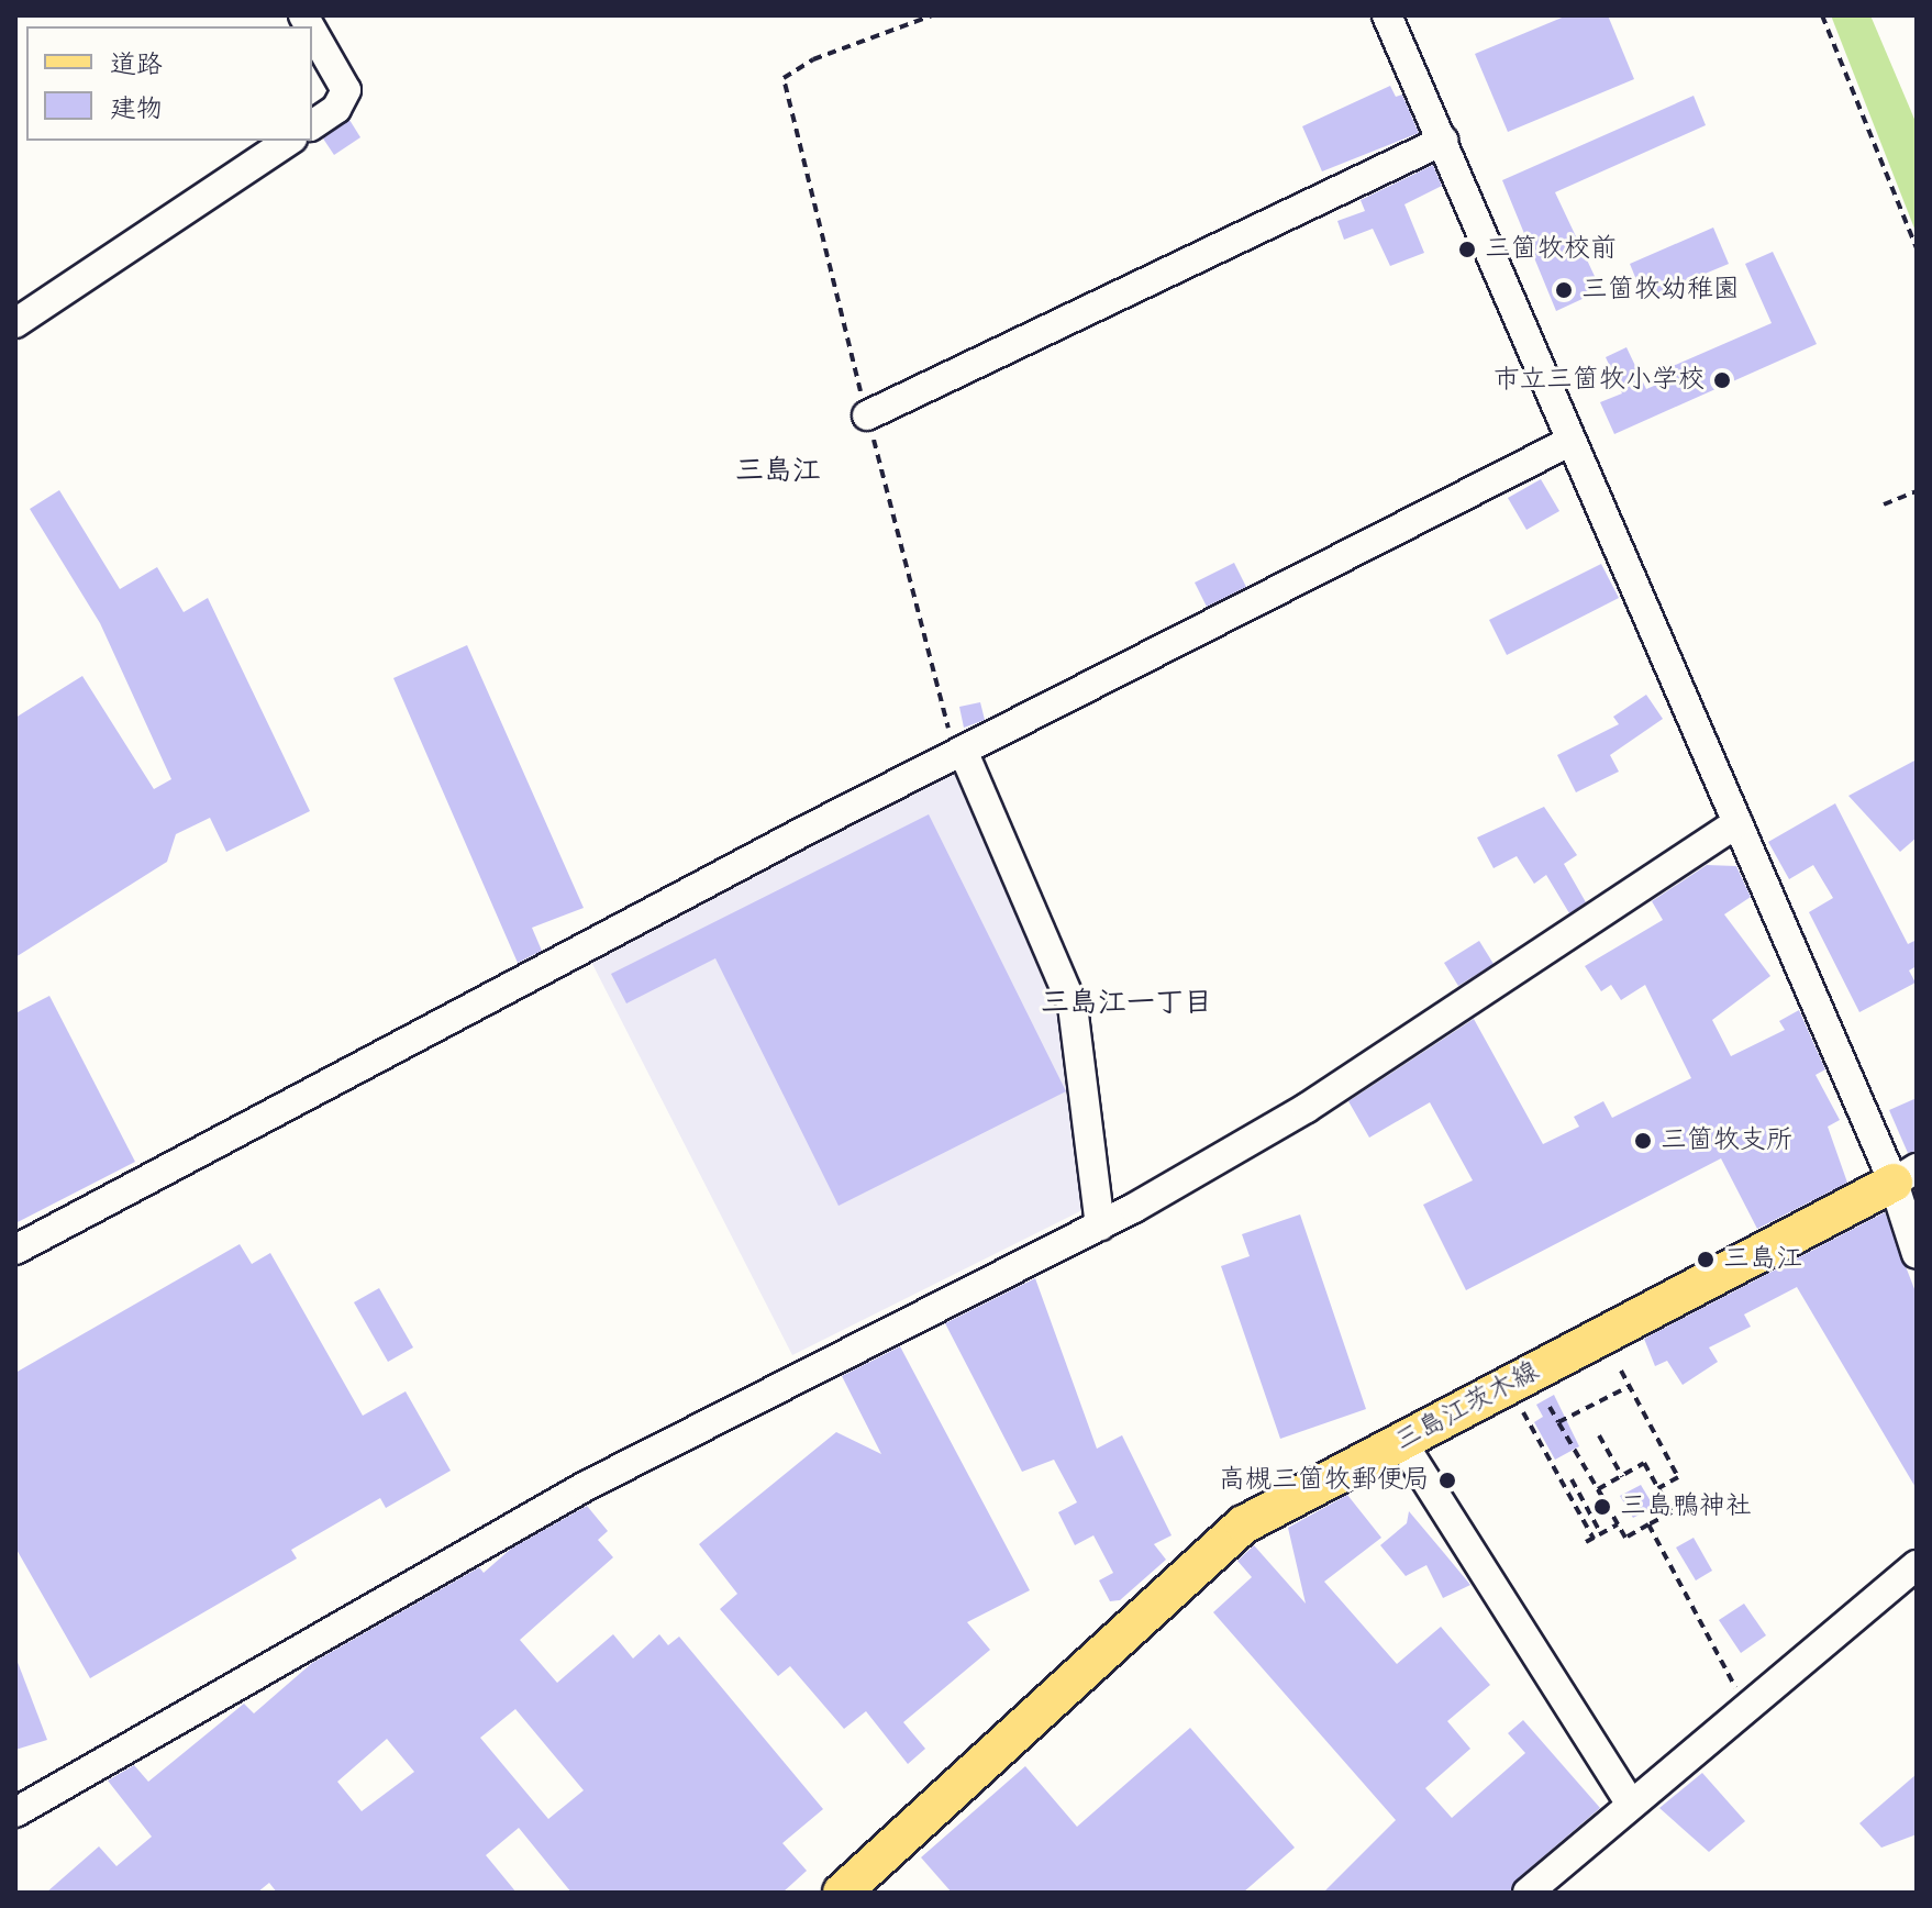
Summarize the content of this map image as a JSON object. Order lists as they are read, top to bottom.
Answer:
{
  "streets": {
    "main road": ["三島江茨木線"]
  },
  "districts": ["三島江", "三島江一丁目"],
  "places": [
    "三箇牧校前",
    "三箇牧幼稚園",
    "市立三箇牧小学校",
    "三箇牧支所",
    "三島江",
    "高槻三箇牧郵便局",
    "三島鴨神社"
  ],
  "legend": ["道路", "建物"]
}
